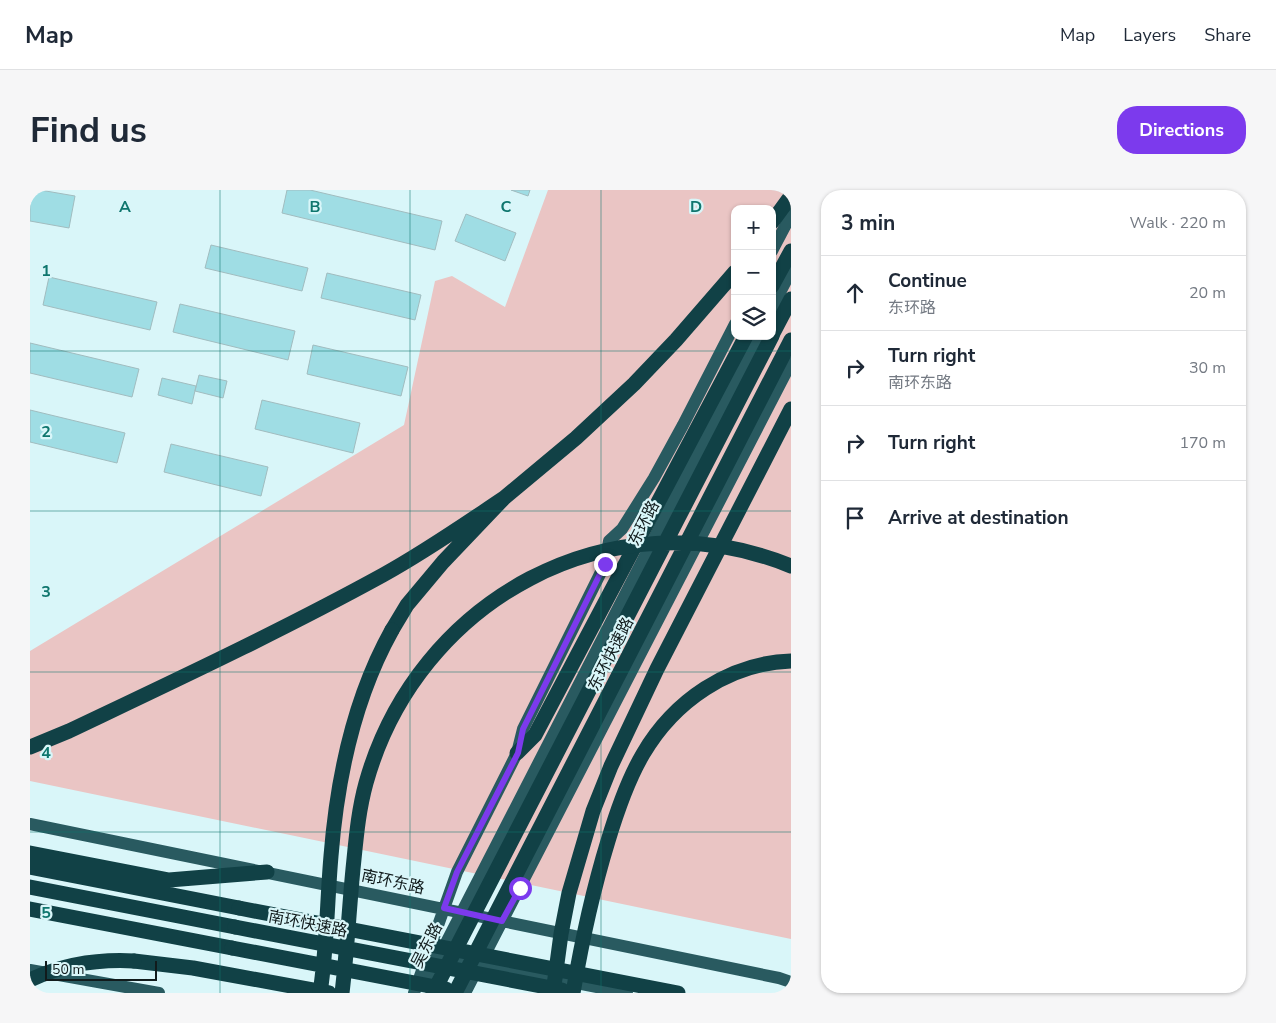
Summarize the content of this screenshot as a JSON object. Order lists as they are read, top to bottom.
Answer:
{
  "streets": {
    "highway": ["东环快速路", "南环快速路"],
    "main road": ["东环路", "南环东路", "吴东路"]
  },
  "crossings": [
    ["东环路", "南环东路"],
    ["东环路", "吴东路"],
    ["南环东路", "吴东路"]
  ],
  "scale_bar": "50 m",
  "page": {
    "header": "Map",
    "nav": ["Map", "Layers", "Share"],
    "buttons": "Directions",
    "title": "Find us",
    "heading": ["3 min", "Walk · 220 m"],
    "map_buttons": ["+", "−"],
    "list": [
      ["Continue", "东环路", "20 m"],
      ["Turn right", "南环东路", "30 m"],
      ["Turn right", "170 m"],
      "Arrive at destination"
    ],
    "scale": "50 m"
  },
  "grid": {
    "columns": [
      "A",
      "B",
      "C",
      "D"
    ],
    "rows": [
      "1",
      "2",
      "3",
      "4",
      "5"
    ]
  }
}
